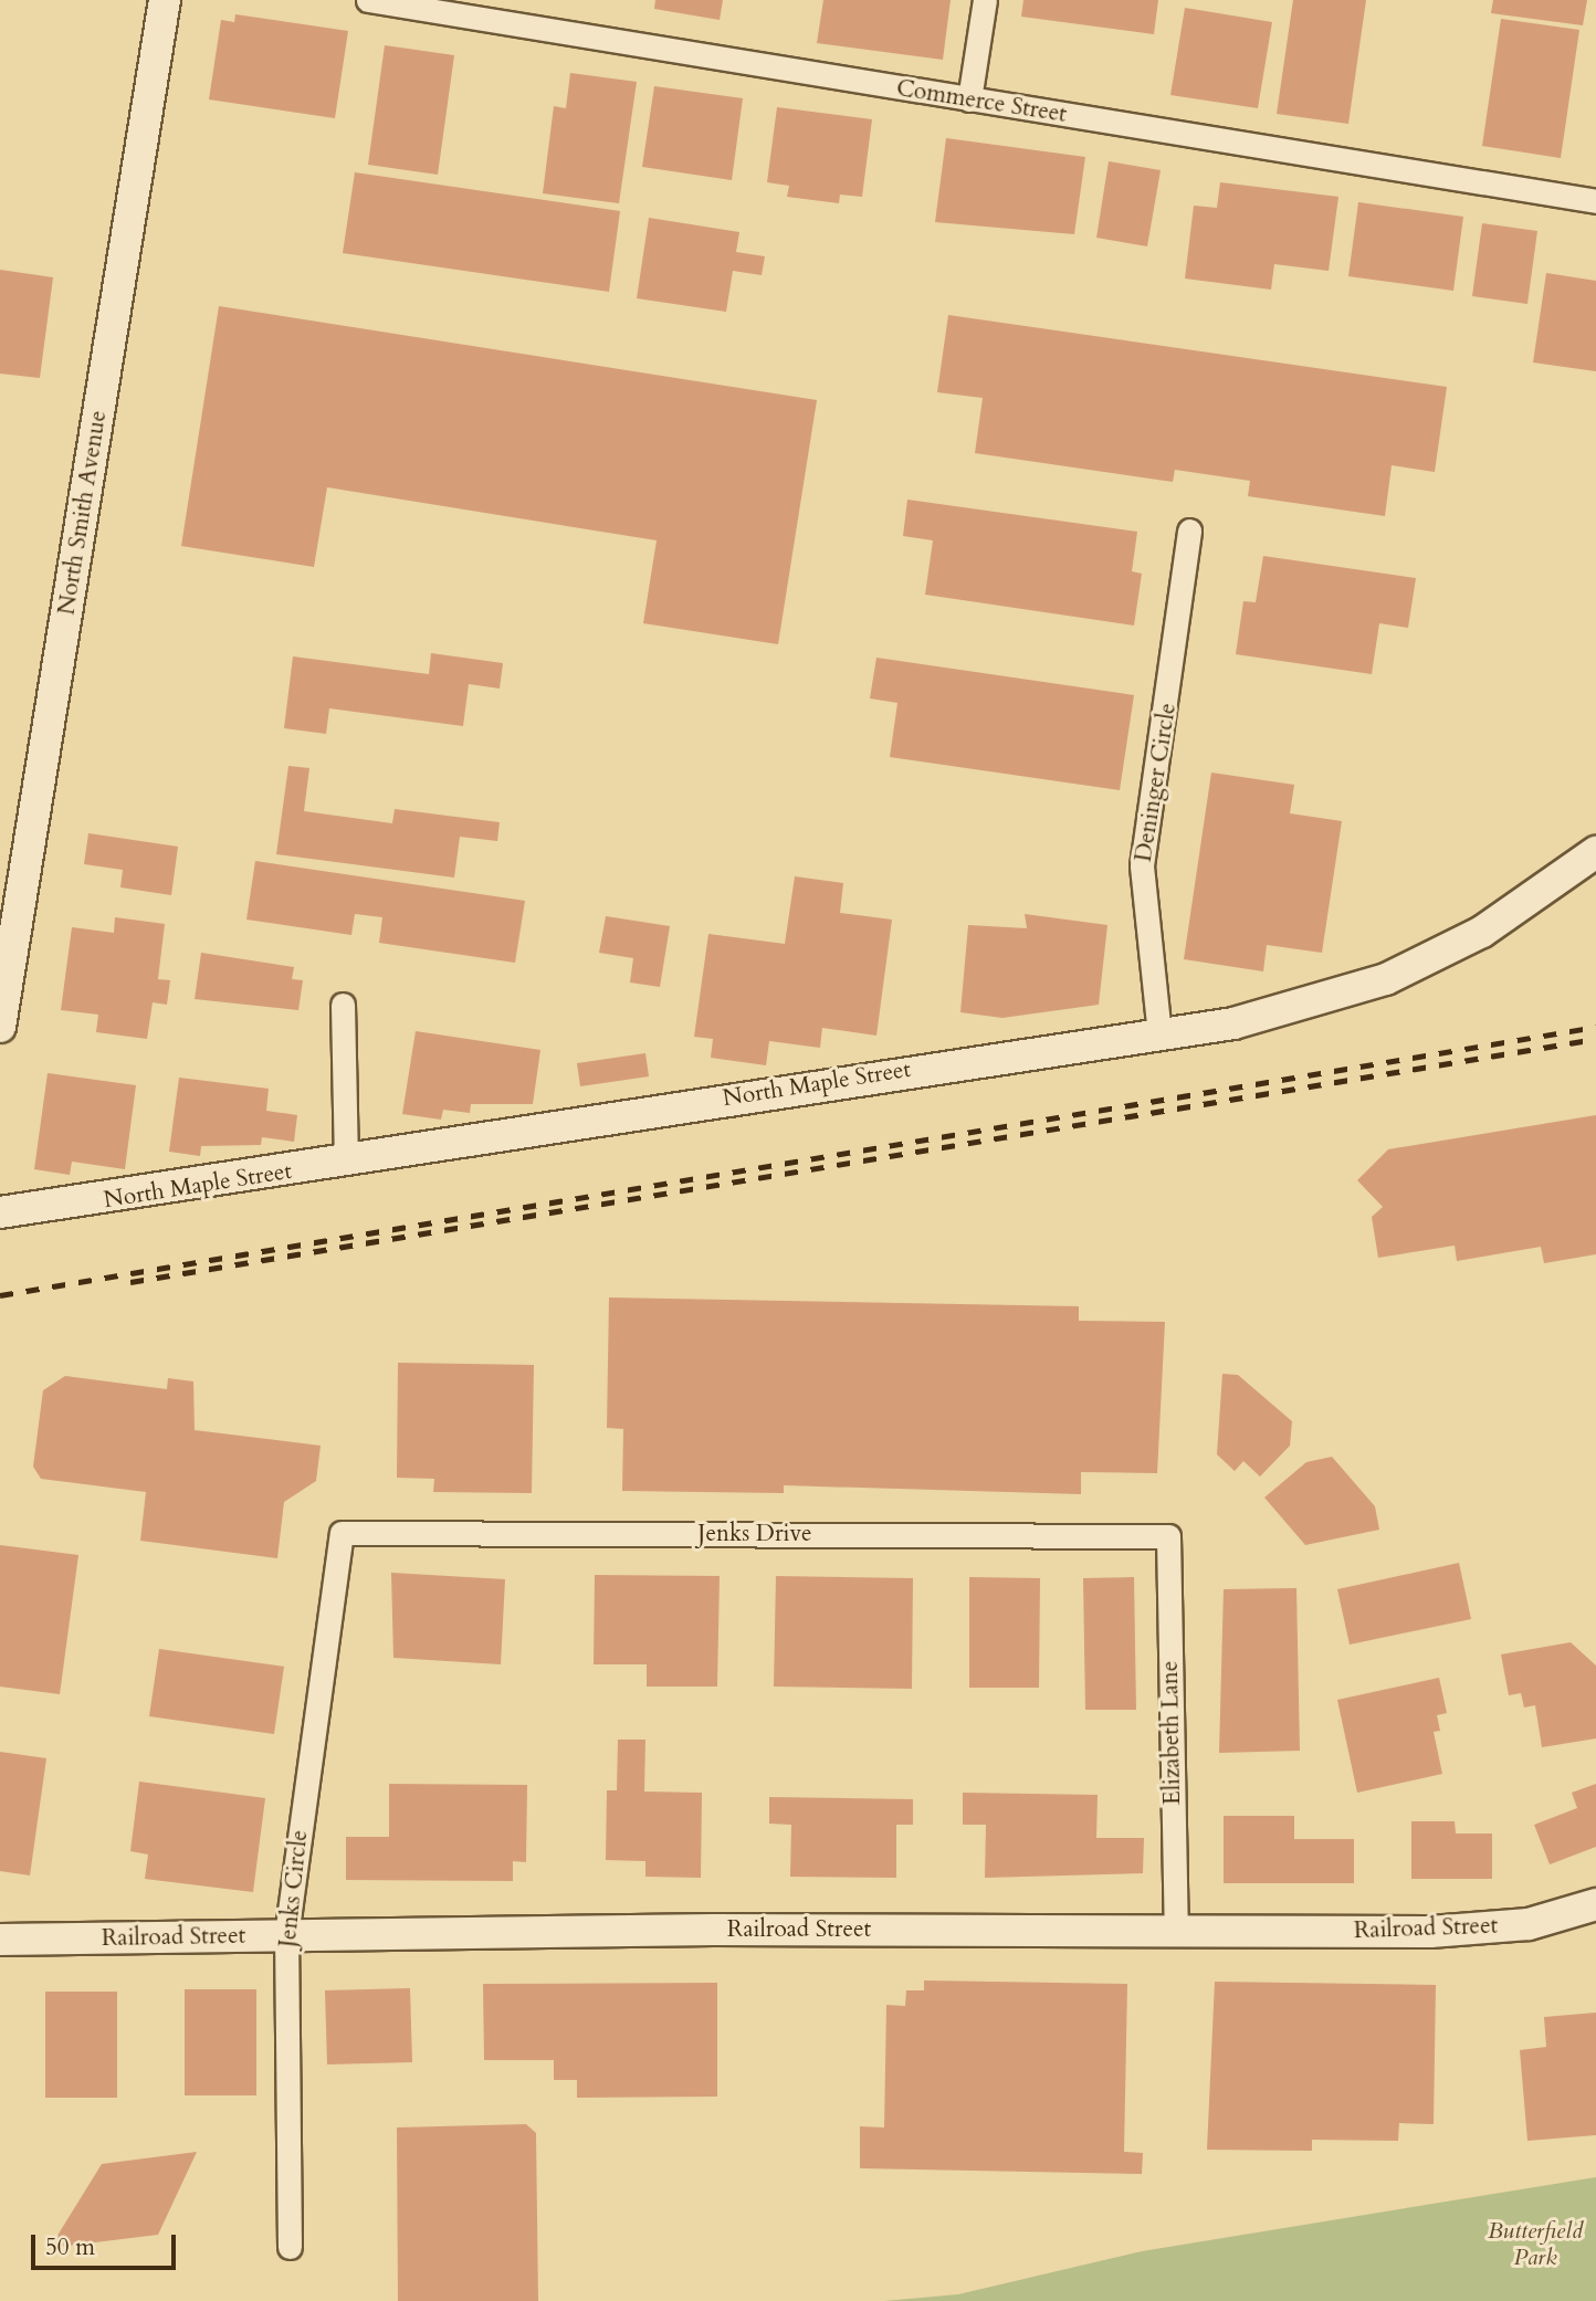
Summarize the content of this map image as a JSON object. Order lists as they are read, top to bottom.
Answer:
{
  "streets": {
    "main road": ["North Smith Avenue", "North Maple Street", "Railroad Street"],
    "street": [
      "Commerce Street",
      "Deninger Circle",
      "Jenks Drive",
      "Elizabeth Lane",
      "Jenks Circle"
    ]
  },
  "crossings": [
    ["Deninger Circle", "North Maple Street"],
    ["Jenks Drive", "Elizabeth Lane"],
    ["Jenks Drive", "Jenks Circle"],
    ["Elizabeth Lane", "Railroad Street"],
    ["Jenks Circle", "Railroad Street"]
  ],
  "parks": ["Butterfield Park"],
  "scale_bar": "50 m"
}
